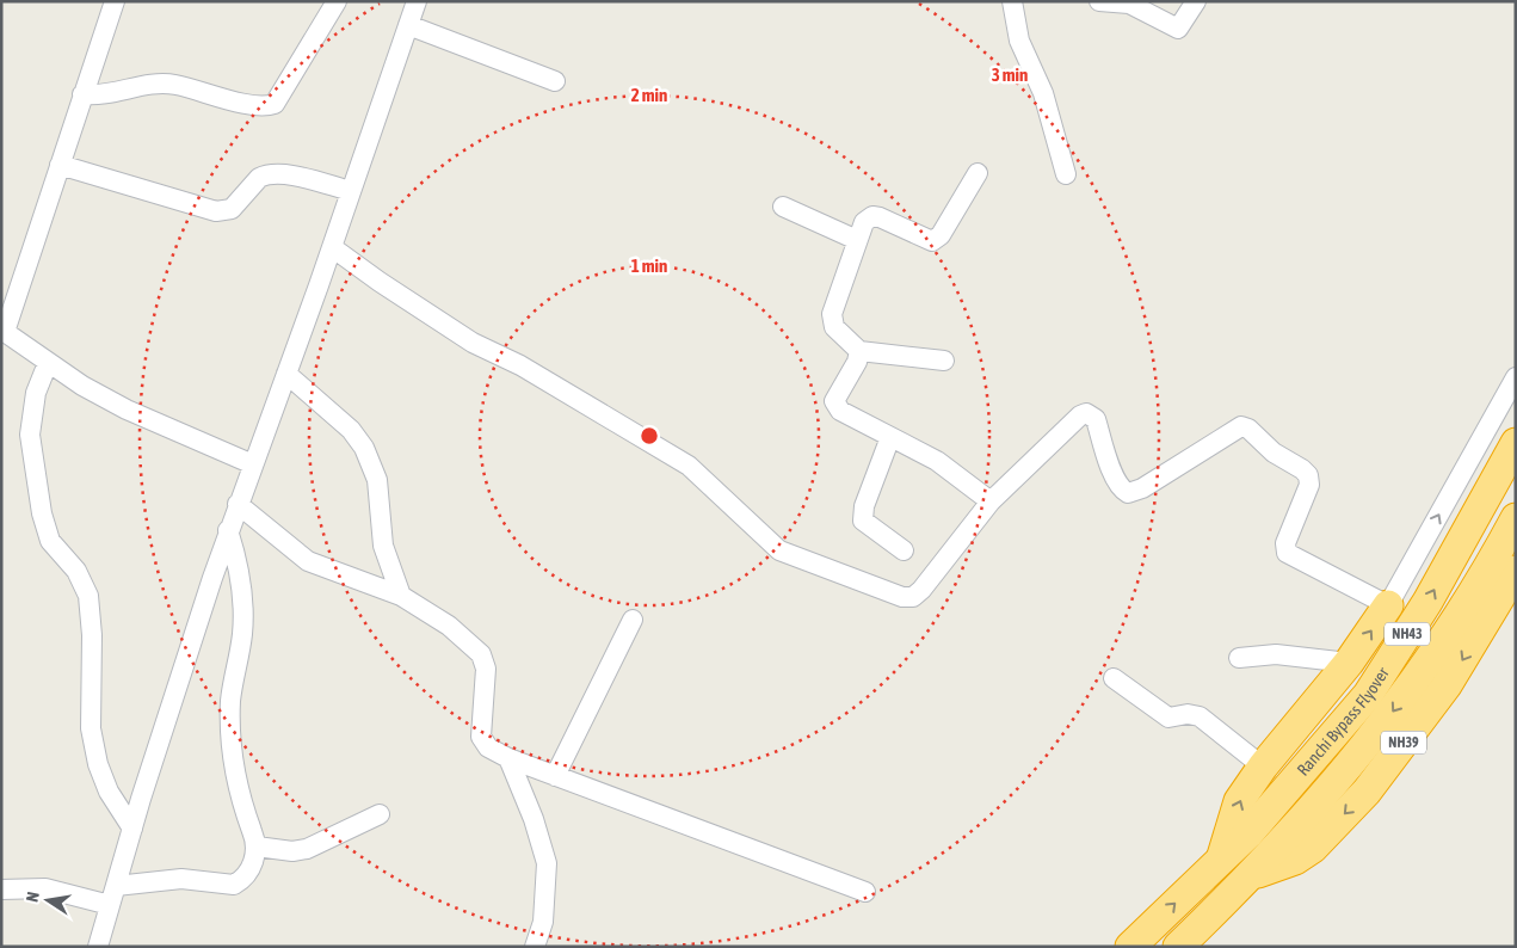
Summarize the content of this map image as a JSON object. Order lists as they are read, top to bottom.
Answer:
{
  "streets": {
    "highway": ["NH43", "Ranchi Bypass Flyover", "NH39"]
  },
  "crossings": [
    ["NH43", "Ranchi Bypass Flyover"],
    ["NH43", "NH39"],
    ["Ranchi Bypass Flyover", "NH39"]
  ],
  "north": "left",
  "rings": ["3 min", "2 min", "1 min"]
}
